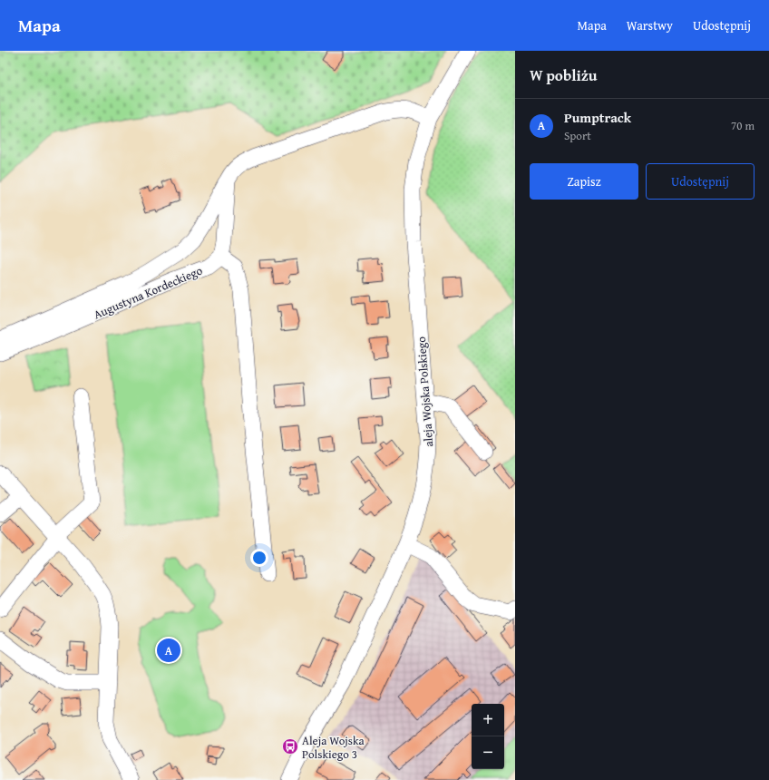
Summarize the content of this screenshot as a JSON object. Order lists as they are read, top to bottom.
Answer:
{
  "streets": {
    "street": ["Augustyna Kordeckiego", "aleja Wojska Polskiego"]
  },
  "crossings": [
    ["Augustyna Kordeckiego", "aleja Wojska Polskiego"]
  ],
  "places": {
    "bus stop": ["Aleja Wojska Polskiego 3"]
  },
  "page": {
    "header": "Mapa",
    "nav": ["Mapa", "Warstwy", "Udostępnij"],
    "heading": "W pobliżu",
    "list": [
      {
        "mark": "A",
        "name": "Pumptrack",
        "note": "Sport",
        "value": "70 m"
      }
    ],
    "buttons": ["Zapisz", "Udostępnij"],
    "pins": "A",
    "map_buttons": ["+", "−"]
  }
}
